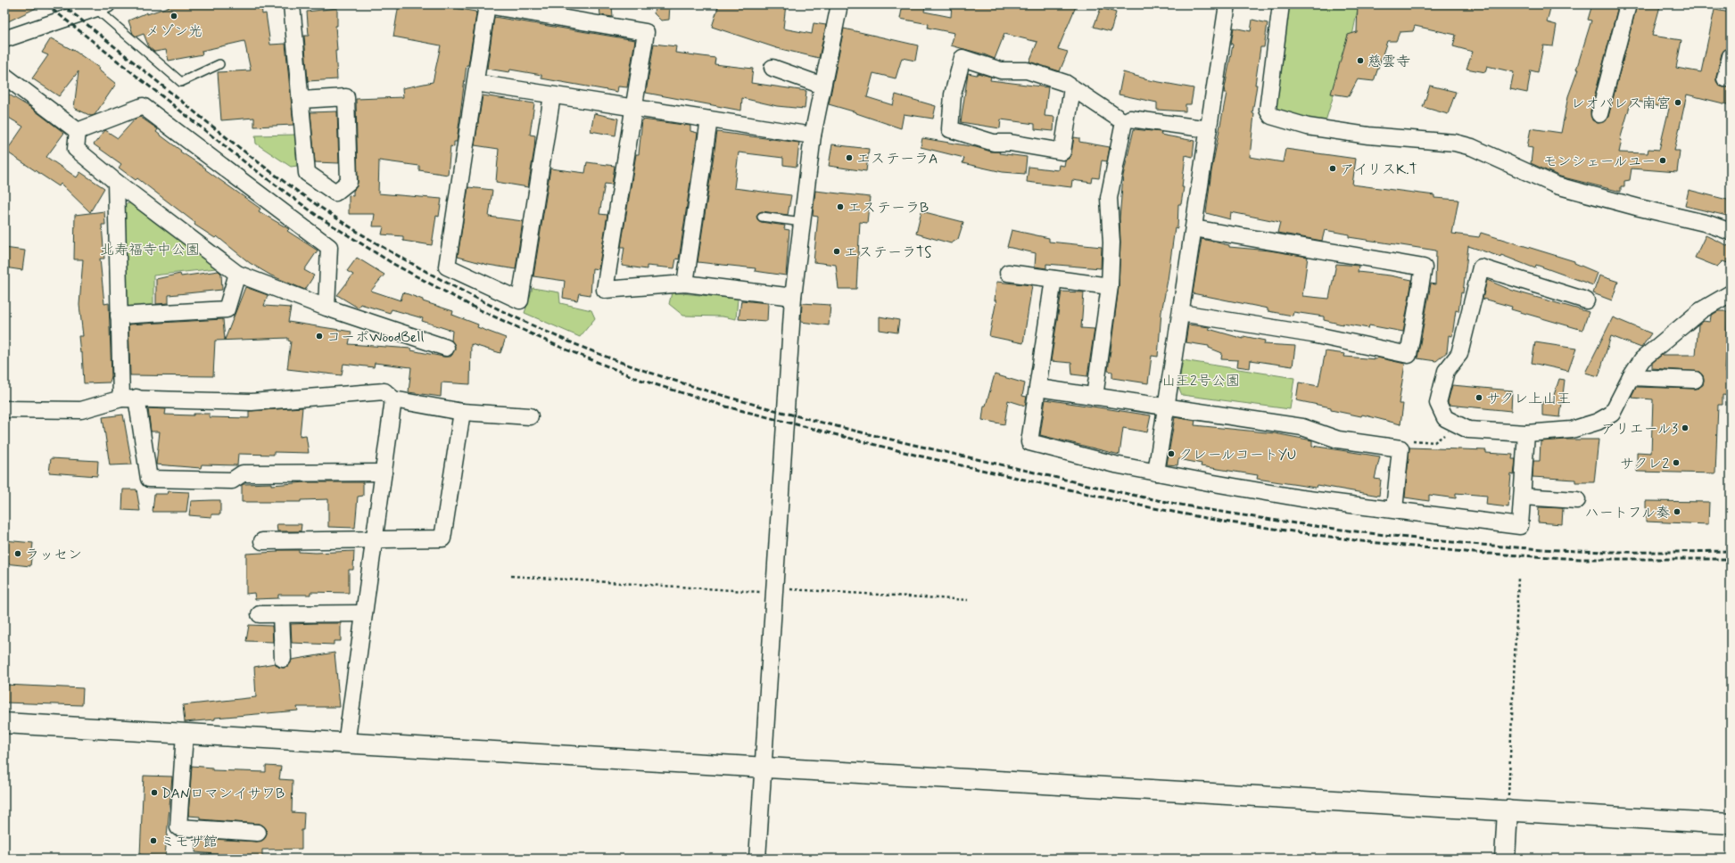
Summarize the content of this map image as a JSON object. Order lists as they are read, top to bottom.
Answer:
{
  "parks": ["北寿福寺中公園", "山王2号公園"],
  "places": [
    "メゾン光",
    "慈雲寺",
    "レオパレス南宮",
    "エステーラA",
    "モンシェールユー",
    "アイリスK.T",
    "エステーラB",
    "エステーラTS",
    "コーポWoodBell",
    "サクレ上山王",
    "アリエール3",
    "クレールコートYU",
    "サクレ2",
    "ハートフル奏",
    "ラッセン",
    "DANロマンイサワB",
    "ミモザ館"
  ]
}
